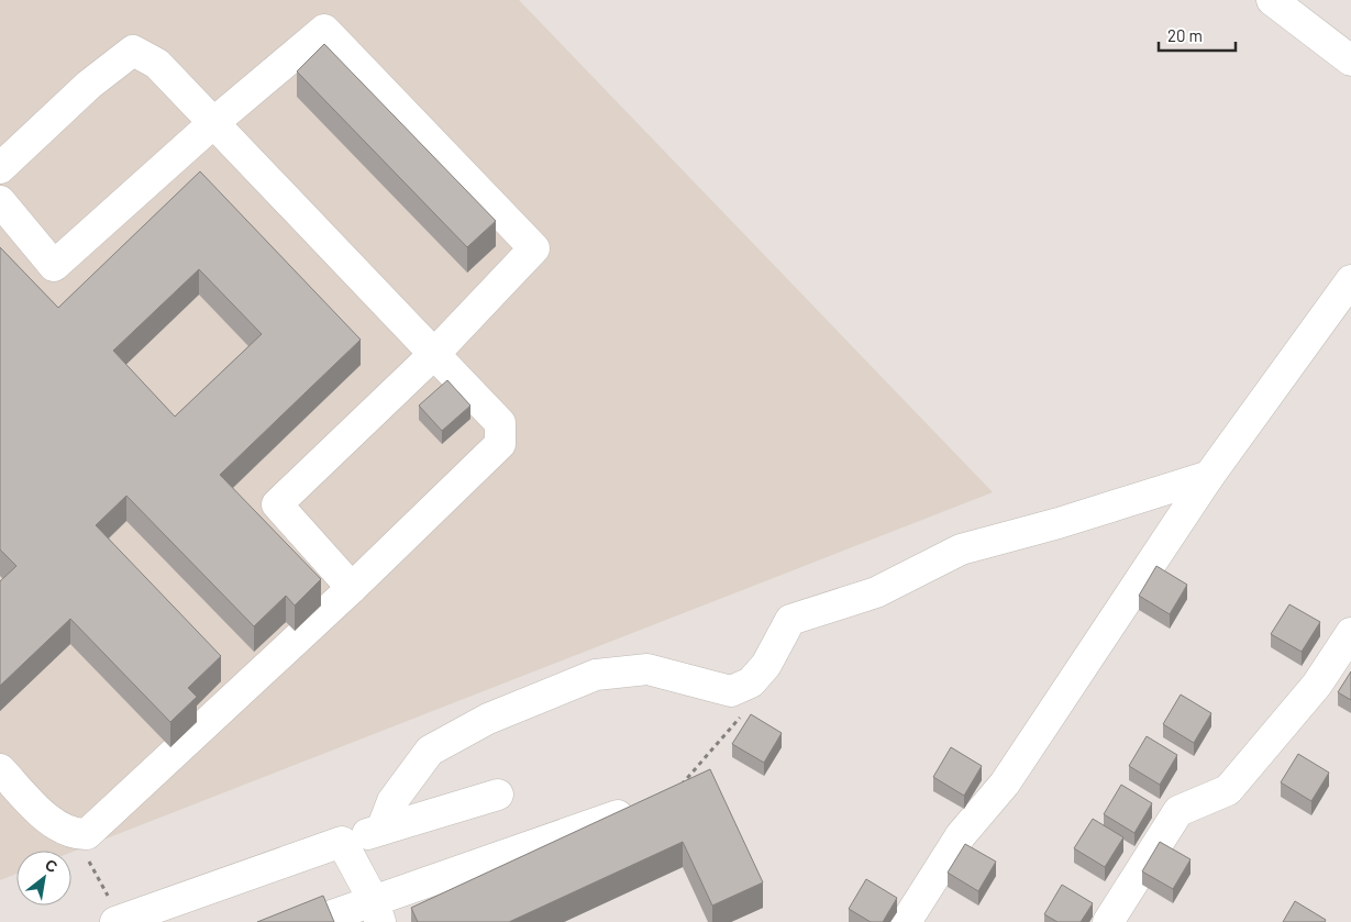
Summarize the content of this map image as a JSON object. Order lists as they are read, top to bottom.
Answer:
{
  "scale_bar": "20 m",
  "north": "top right"
}
